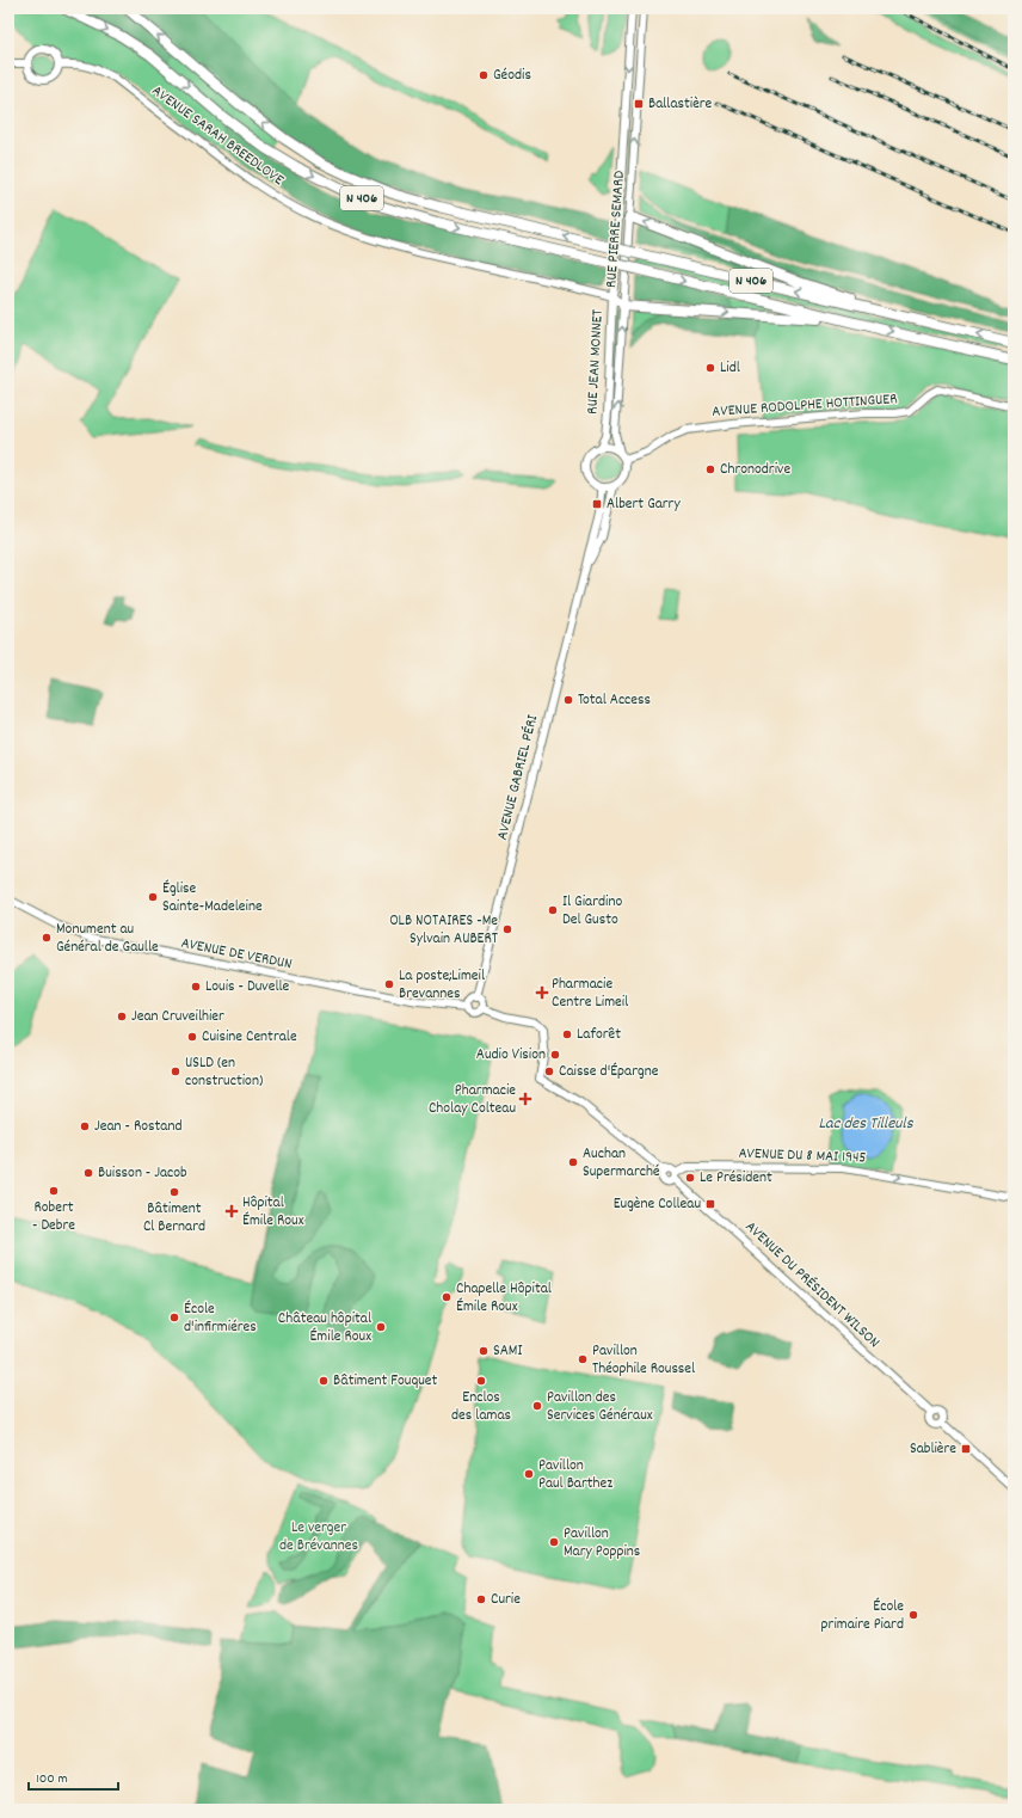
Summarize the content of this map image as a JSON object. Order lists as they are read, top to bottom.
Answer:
{
  "streets": {
    "highway": ["N 406"],
    "street": [
      "AVENUE SARAH BREEDLOVE",
      "RUE PIERRE SEMARD",
      "RUE JEAN MONNET",
      "AVENUE RODOLPHE HOTTINGUER",
      "AVENUE GABRIEL PÉRI",
      "AVENUE DE VERDUN",
      "AVENUE DU 8 MAI 1945",
      "AVENUE DU PRÉSIDENT WILSON"
    ]
  },
  "crossings": [
    ["AVENUE SARAH BREEDLOVE", "RUE JEAN MONNET"],
    ["RUE PIERRE SEMARD", "RUE JEAN MONNET"],
    ["RUE PIERRE SEMARD", "AVENUE RODOLPHE HOTTINGUER"],
    ["RUE PIERRE SEMARD", "AVENUE GABRIEL PÉRI"],
    ["RUE JEAN MONNET", "AVENUE RODOLPHE HOTTINGUER"],
    ["RUE JEAN MONNET", "AVENUE GABRIEL PÉRI"],
    ["AVENUE RODOLPHE HOTTINGUER", "AVENUE GABRIEL PÉRI"],
    ["AVENUE GABRIEL PÉRI", "AVENUE DE VERDUN"],
    ["AVENUE DU 8 MAI 1945", "AVENUE DU PRÉSIDENT WILSON"]
  ],
  "one_way": ["RUE PIERRE SEMARD", "RUE JEAN MONNET", "AVENUE DU 8 MAI 1945"],
  "water": ["Lac des Tilleuls"],
  "parks": ["Le verger de Brévannes"],
  "places": {
    "other": [
      "Géodis",
      "Lidl",
      "Chronodrive",
      "Total Access",
      "Église Sainte-Madeleine",
      "Il Giardino Del Gusto",
      "OLB NOTAIRES -Me Sylvain AUBERT",
      "Monument au Général de Gaulle",
      "La poste;Limeil Brevannes",
      "Louis - Duvelle",
      "Jean Cruveilhier",
      "Laforêt",
      "Cuisine Centrale",
      "Audio Vision",
      "USLD (en construction)",
      "Caisse d'Épargne",
      "Jean - Rostand",
      "Auchan Supermarché",
      "Buisson - Jacob",
      "Le Président",
      "Robert - Debre",
      "Bâtiment Cl Bernard",
      "Chapelle Hôpital Émile Roux",
      "École d'infirmiéres",
      "Château hôpital Émile Roux",
      "SAMI",
      "Pavillon Théophile Roussel",
      "Bâtiment Fouquet",
      "Enclos des lamas",
      "Pavillon des Services Généraux",
      "Pavillon Paul Barthez",
      "Pavillon Mary Poppins",
      "Curie",
      "École primaire Piard"
    ],
    "transit": [
      "Ballastière",
      "Albert Garry",
      "Eugène Colleau",
      "Sablière"
    ],
    "health": ["Pharmacie Centre Limeil", "Pharmacie Cholay Colteau", "Hôpital Émile Roux"]
  },
  "scale_bar": "100 m"
}
